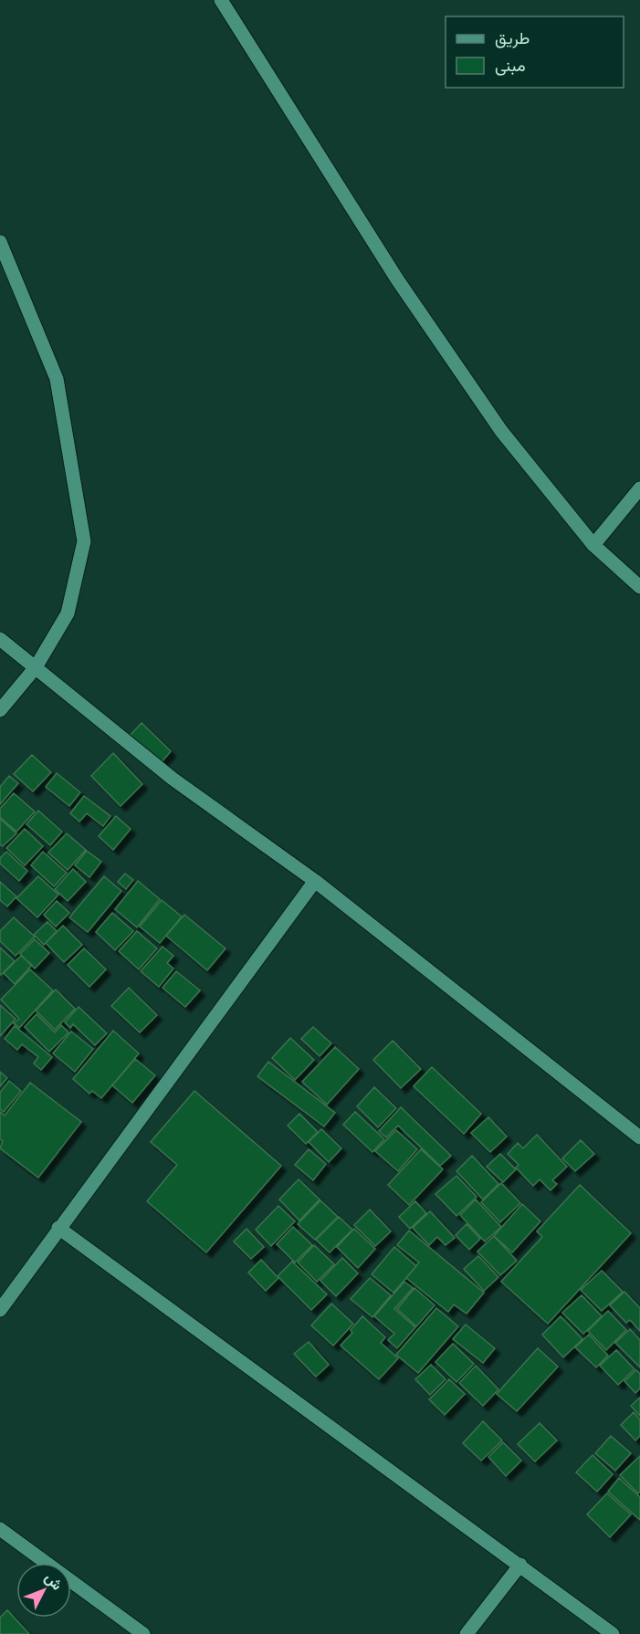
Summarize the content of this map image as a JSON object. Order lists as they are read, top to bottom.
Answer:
{
  "legend": ["طريق", "مبنى"],
  "north": "top right"
}
